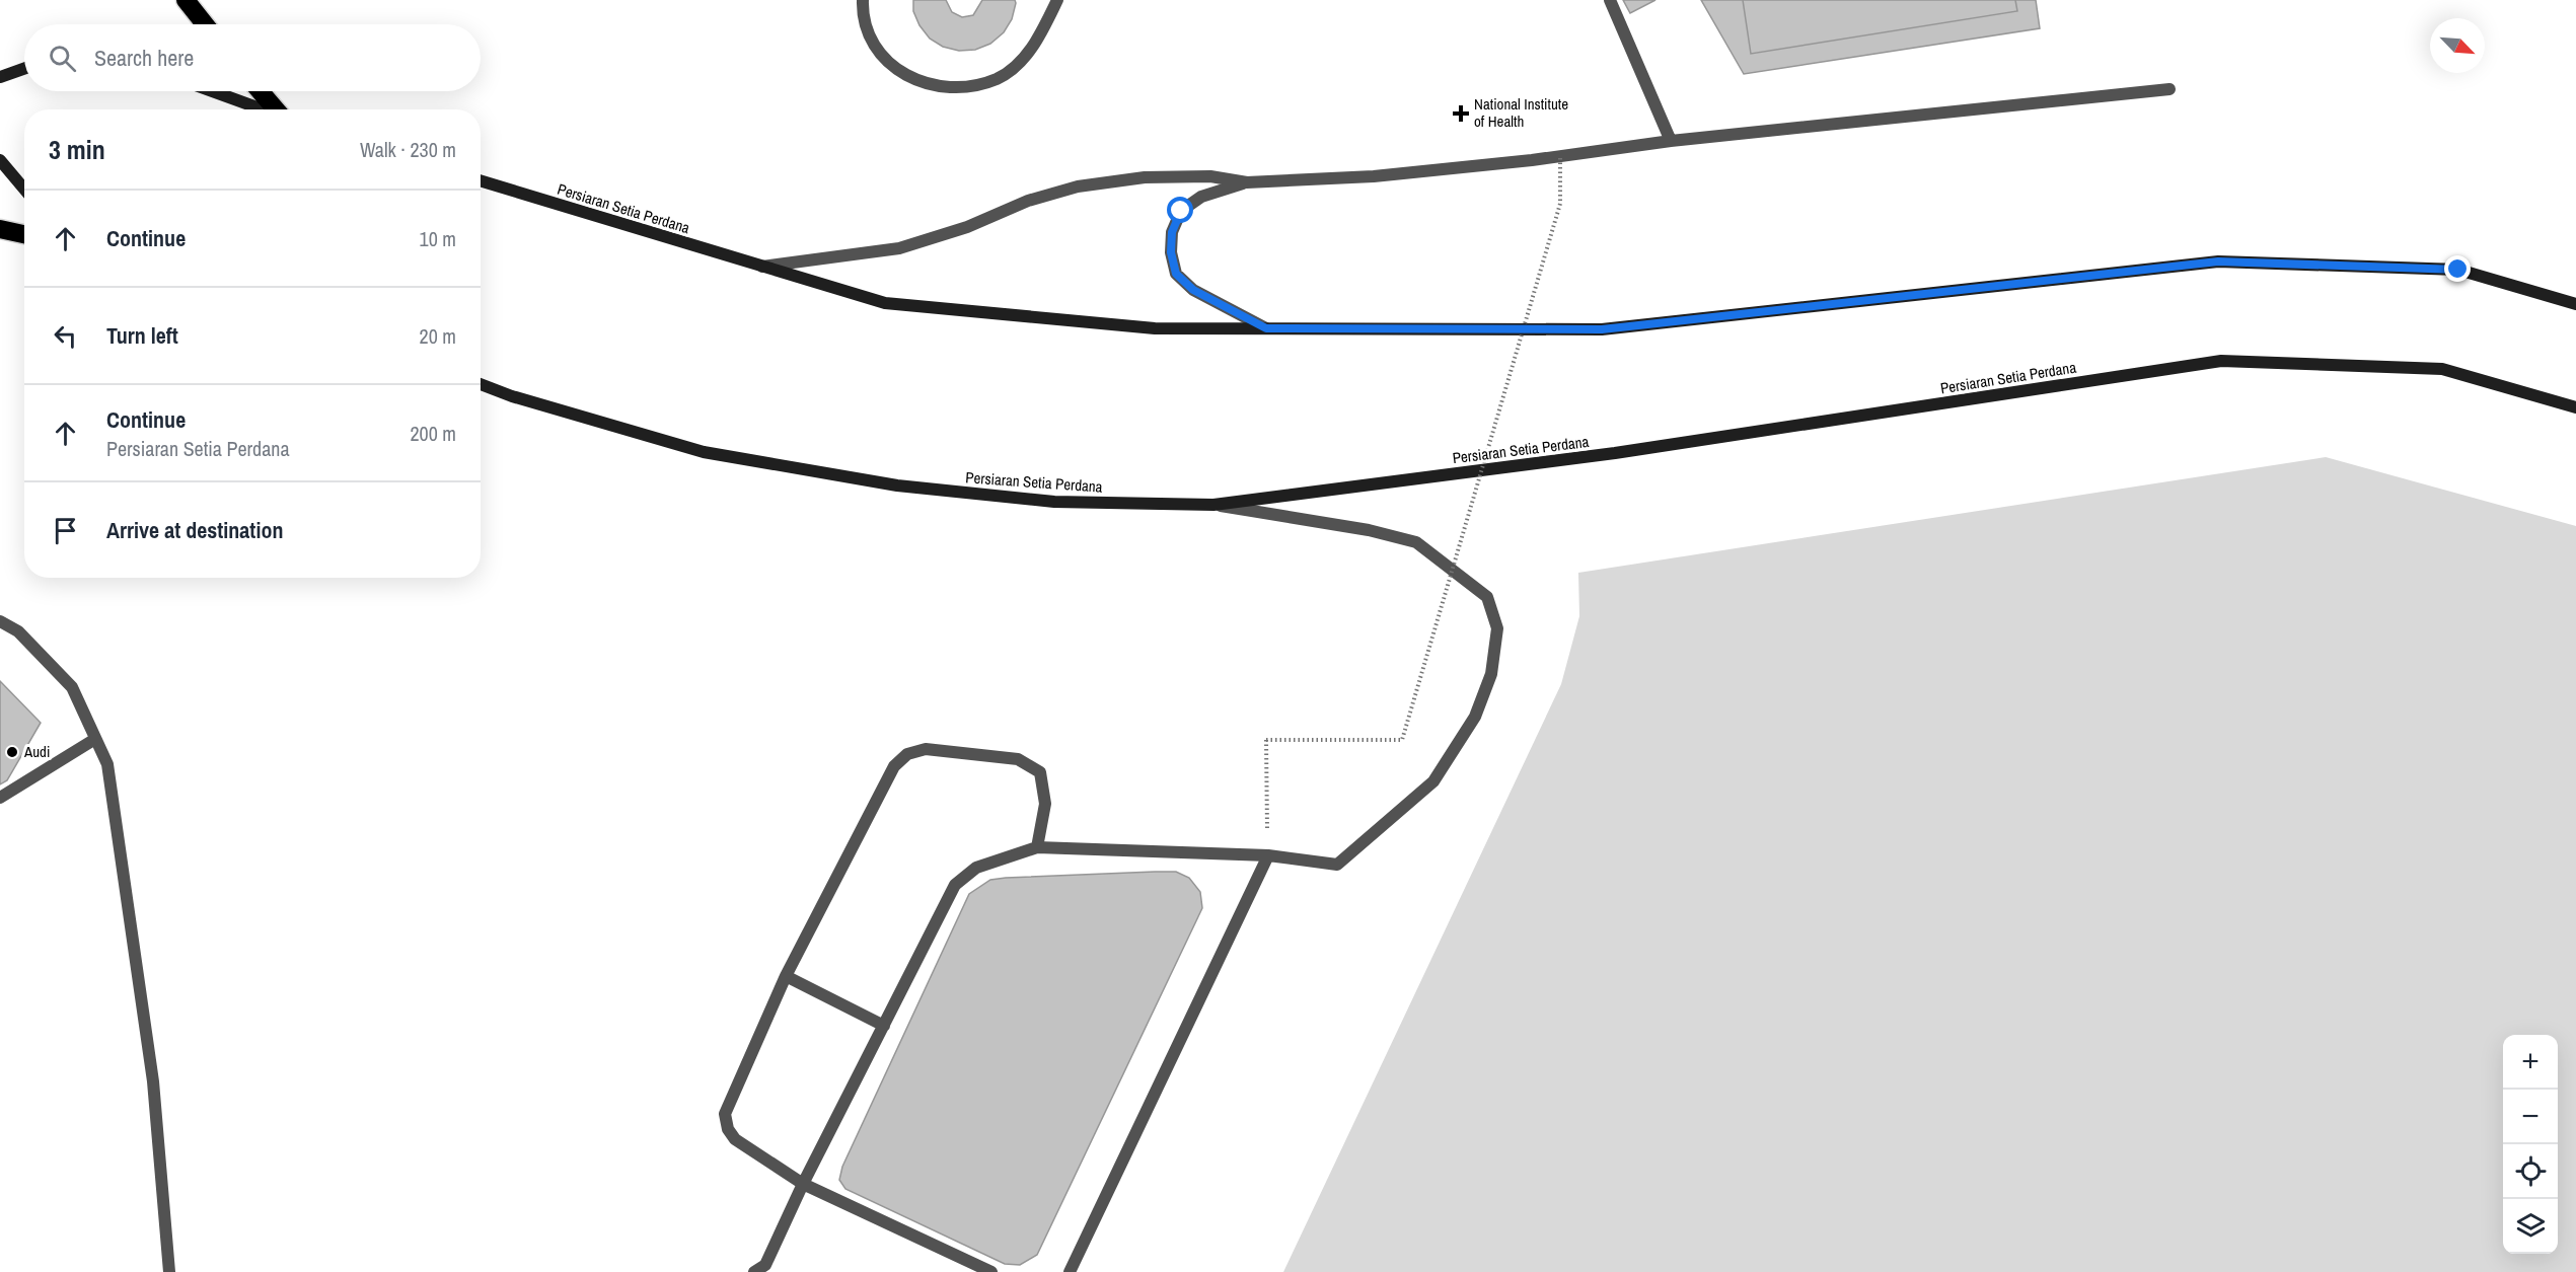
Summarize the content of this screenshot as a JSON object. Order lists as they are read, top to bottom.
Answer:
{
  "streets": {
    "main road": ["Persiaran Setia Perdana"]
  },
  "places": {
    "health": ["National Institute of Health"],
    "other": ["Audi"]
  },
  "north": "bottom right",
  "page": {
    "search": "Search here",
    "heading": ["3 min", "Walk · 230 m"],
    "list": [
      ["Continue", "10 m"],
      ["Turn left", "20 m"],
      ["Continue", "Persiaran Setia Perdana", "200 m"],
      "Arrive at destination"
    ],
    "map_buttons": ["+", "−"]
  }
}
